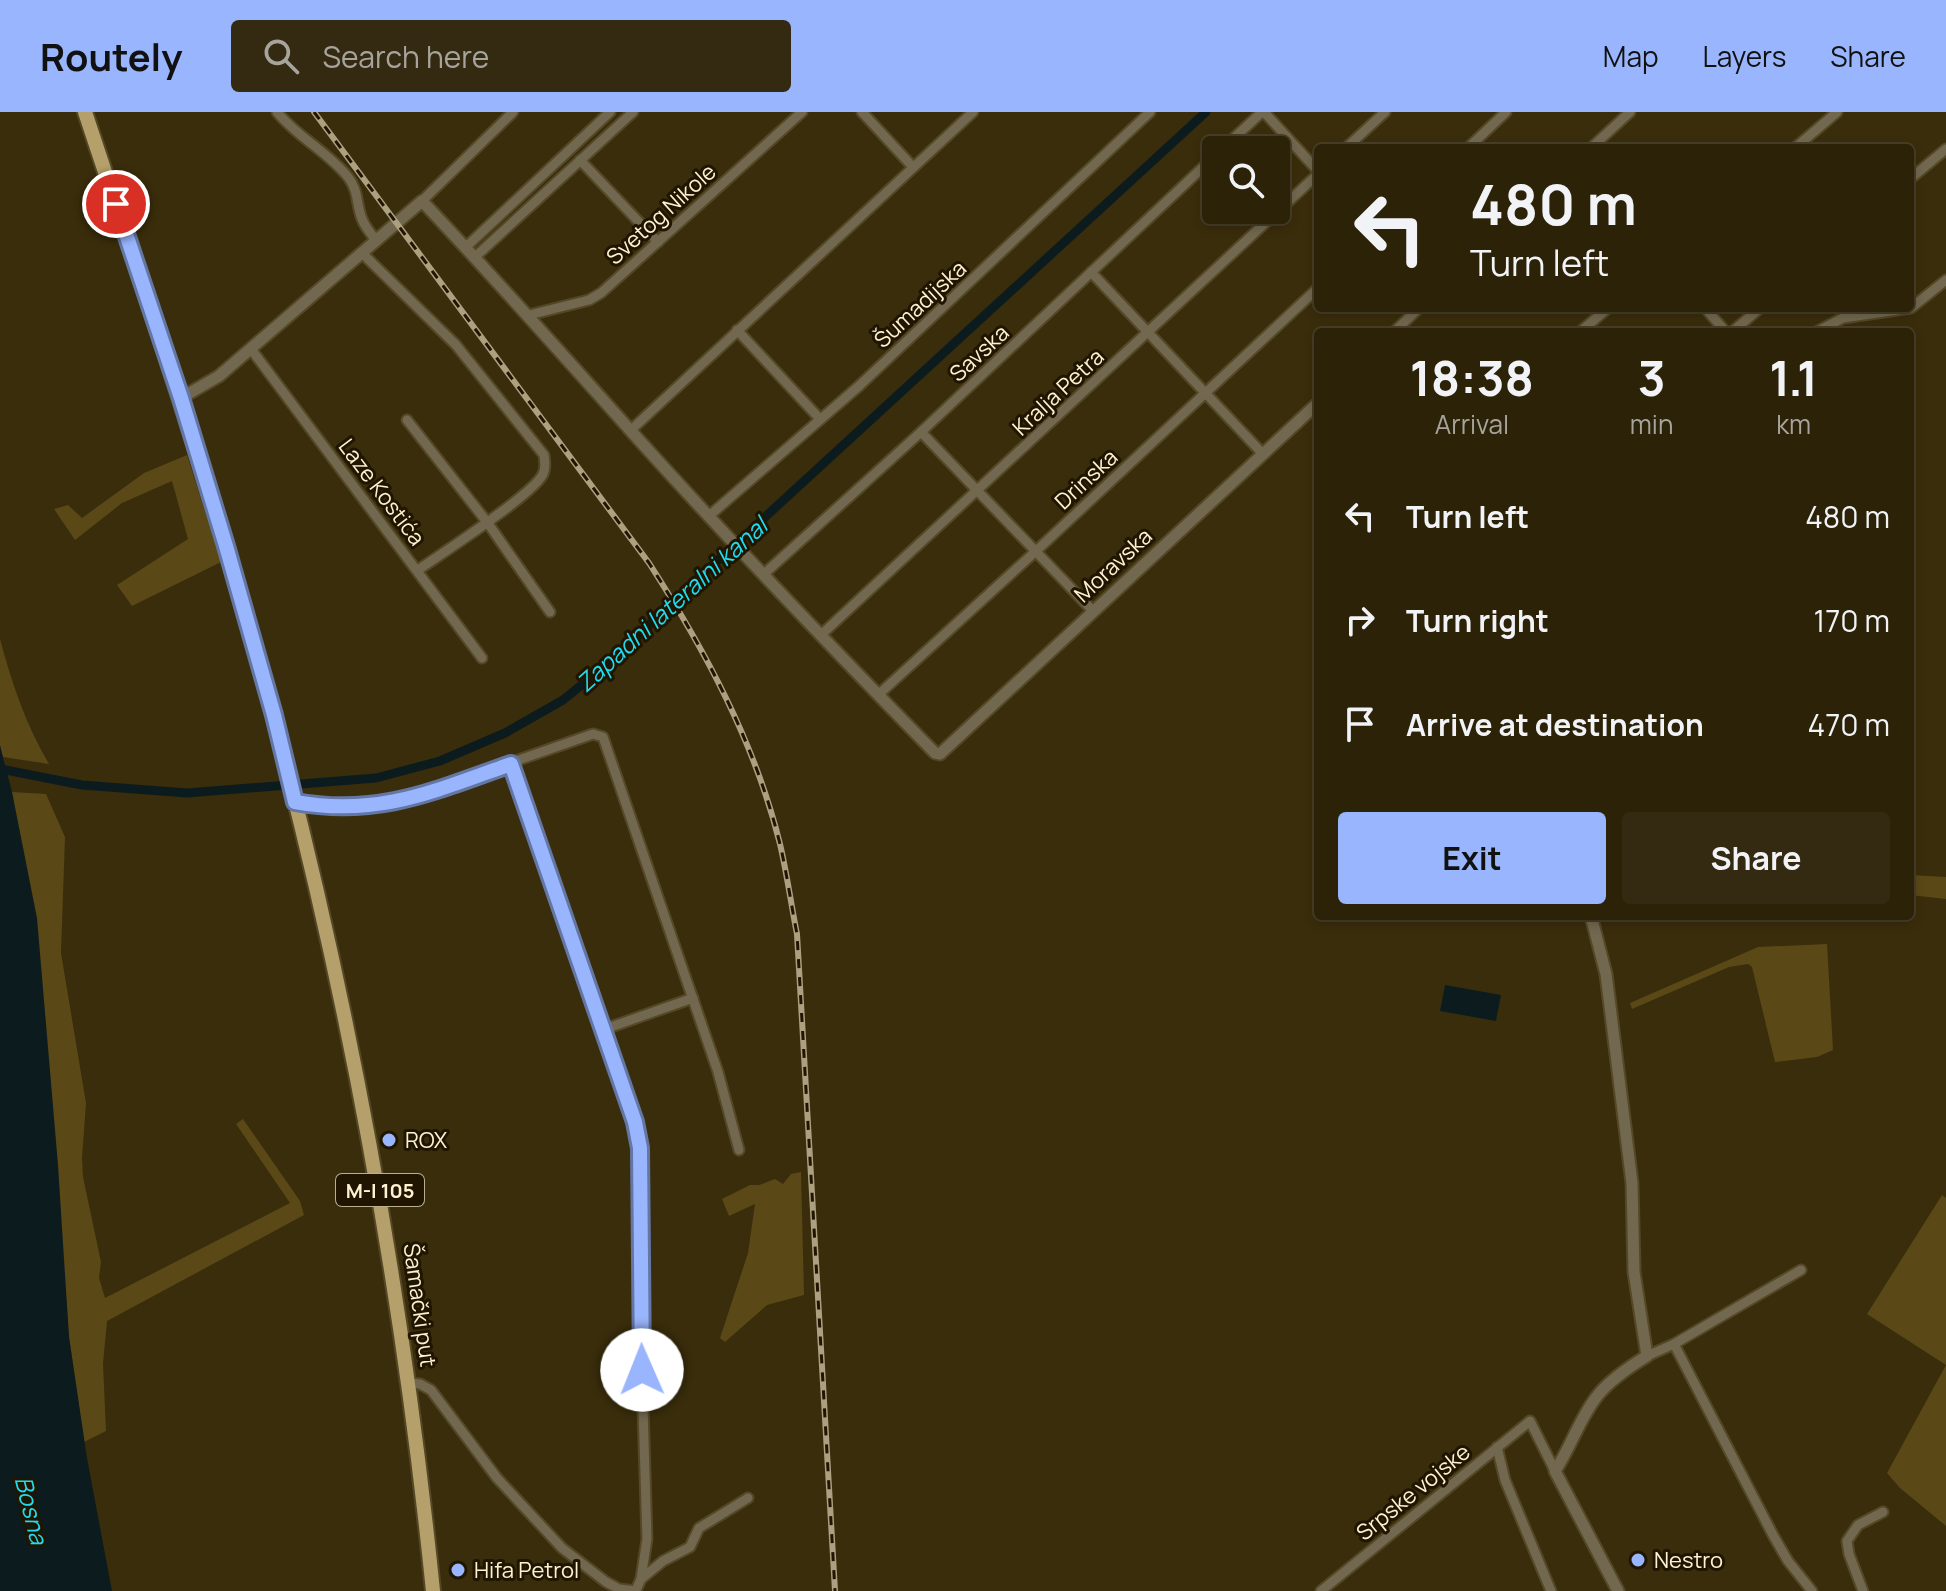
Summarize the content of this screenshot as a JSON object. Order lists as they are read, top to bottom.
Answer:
{
  "streets": {
    "main road": ["M-I 105", "Šamački put"],
    "street": [
      "Svetog Nikole",
      "Šumadijska",
      "Savska",
      "Kralja Petra",
      "Drinska",
      "Laze Kostića",
      "Moravska",
      "Srpske vojske"
    ]
  },
  "crossings": [
    ["Drinska", "Moravska"],
    ["M-I 105", "Šamački put"]
  ],
  "water": ["Zapadni lateralni kanal", "Bosna"],
  "places": ["ROX", "Nestro", "Hifa Petrol"],
  "page": {
    "header": "Routely",
    "search": "Search here",
    "nav": ["Map", "Layers", "Share"],
    "turn": ["480 m", "Turn left"],
    "eta": [
      "18:38",
      "Arrival",
      "3",
      "min",
      "1.1",
      "km"
    ],
    "list": [
      {
        "name": "Turn left",
        "value": "480 m"
      },
      {
        "name": "Turn right",
        "value": "170 m"
      },
      {
        "name": "Arrive at destination",
        "value": "470 m"
      }
    ],
    "buttons": ["Exit", "Share"]
  }
}
